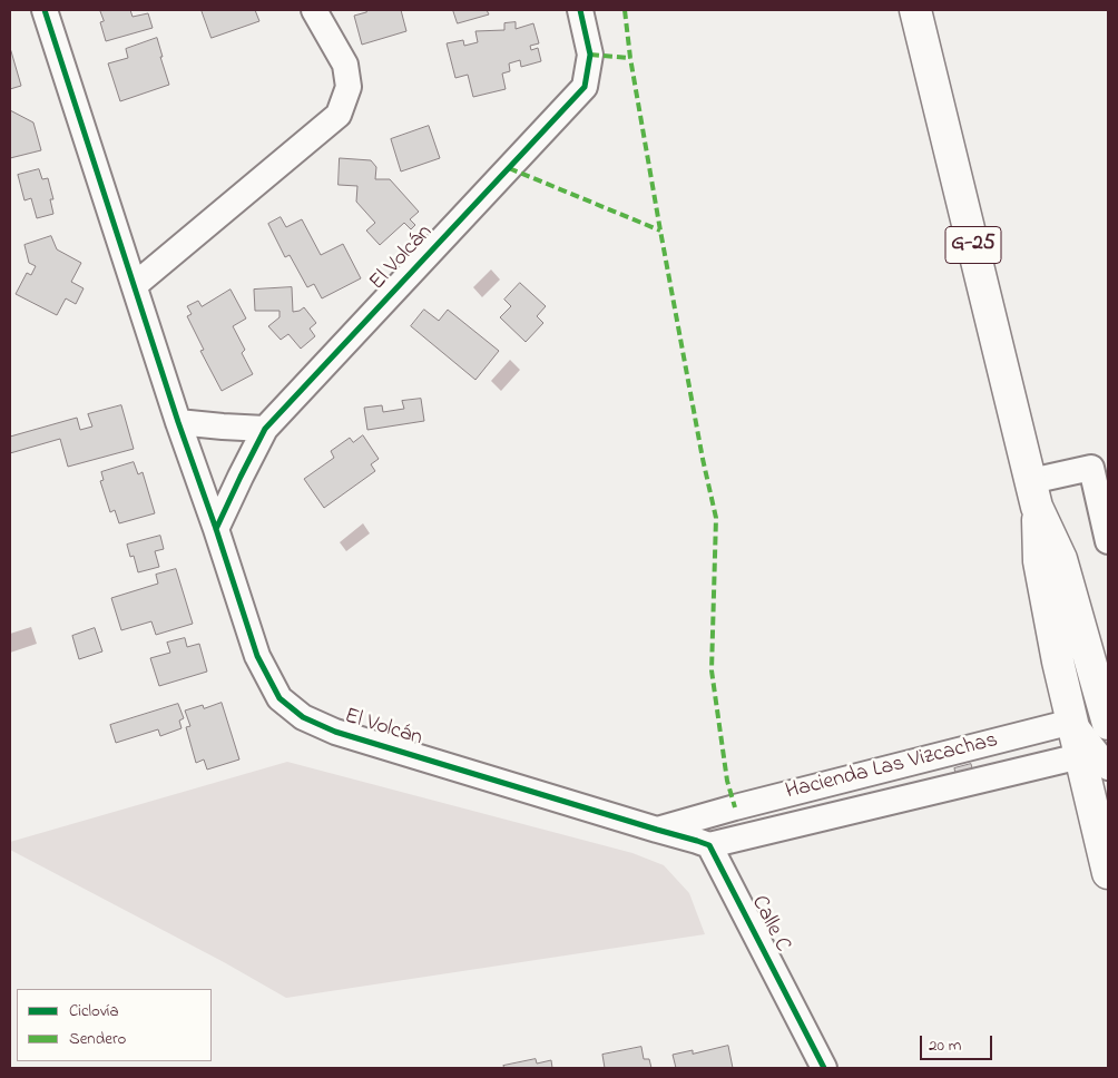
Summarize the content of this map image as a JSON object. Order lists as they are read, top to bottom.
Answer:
{
  "streets": {
    "main road": ["G-25"],
    "street": ["El Volcán", "Hacienda Las Vizcachas", "Calle C"]
  },
  "crossings": [
    ["G-25", "Hacienda Las Vizcachas"],
    ["El Volcán", "Hacienda Las Vizcachas"],
    ["Hacienda Las Vizcachas", "Calle C"]
  ],
  "legend": ["Ciclovía", "Sendero"],
  "scale_bar": "20 m"
}
